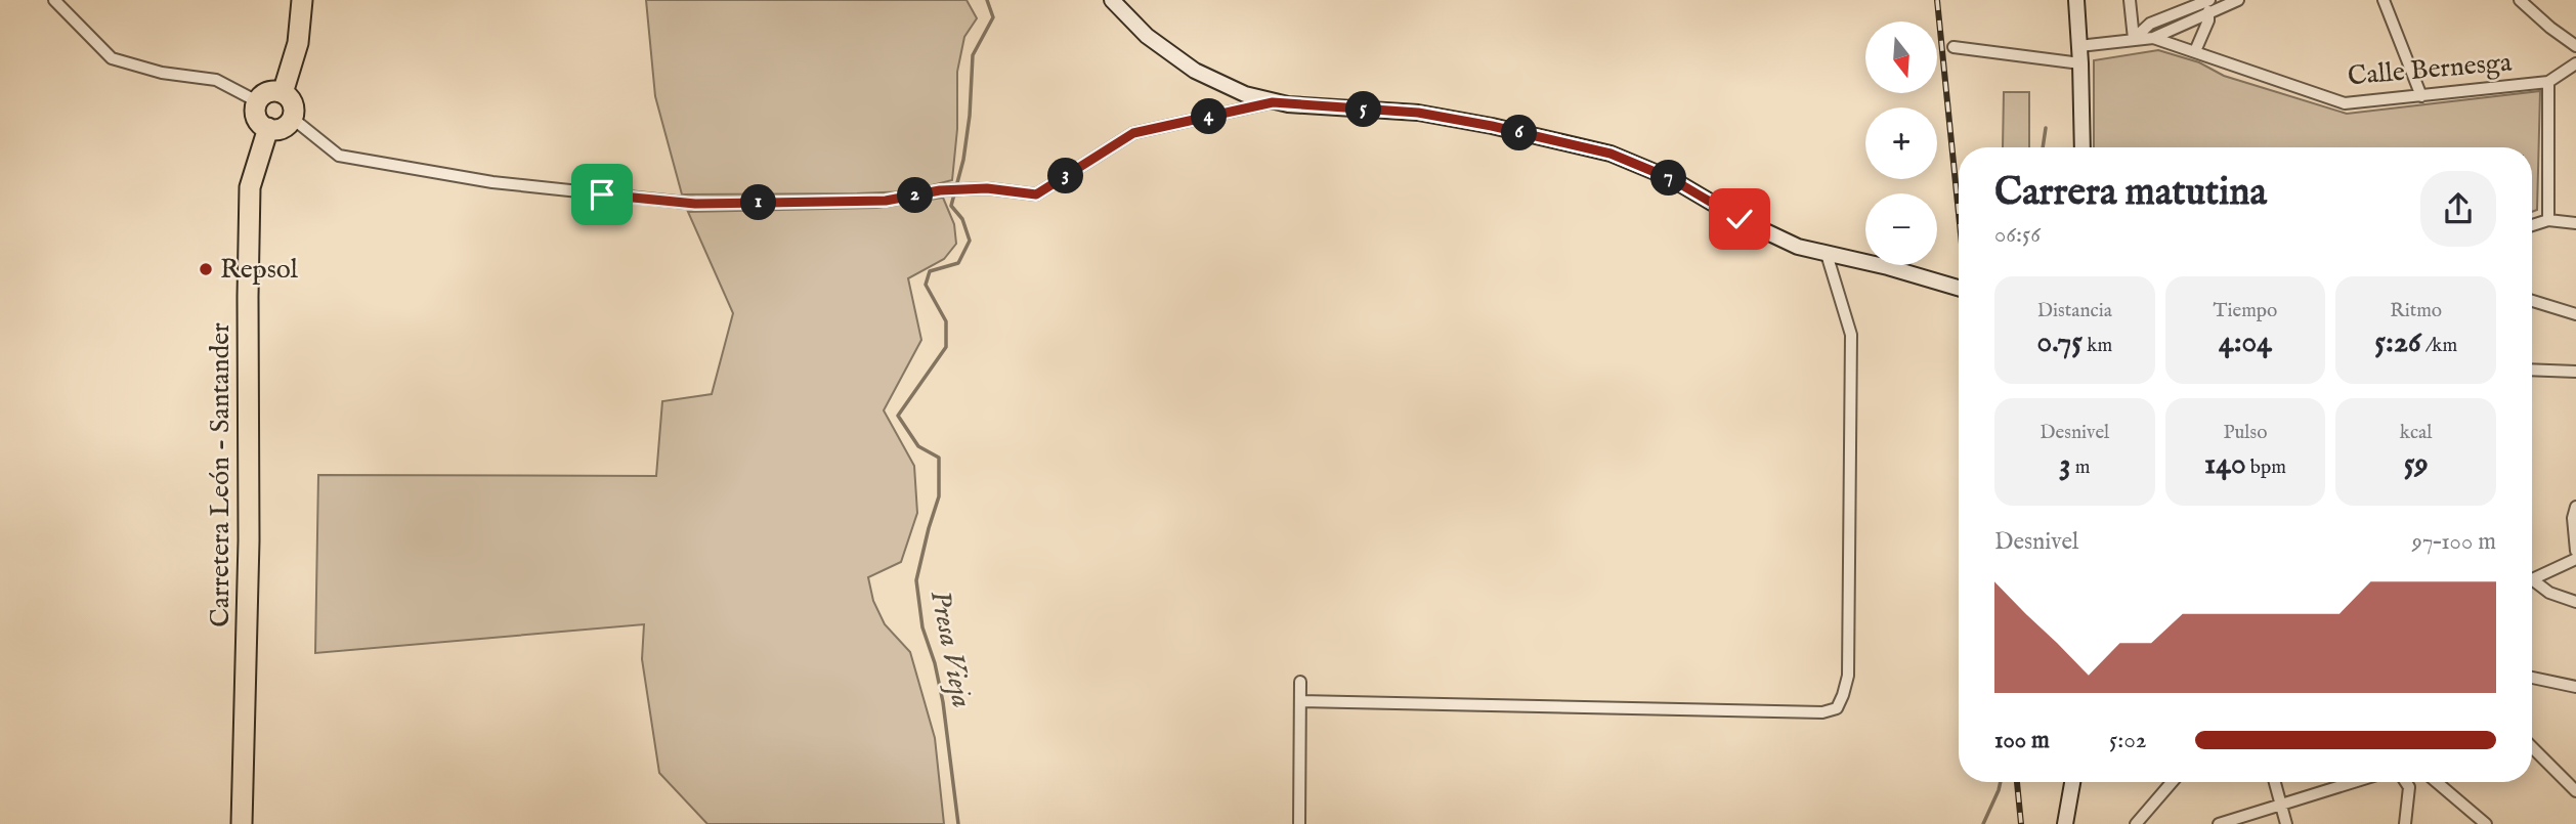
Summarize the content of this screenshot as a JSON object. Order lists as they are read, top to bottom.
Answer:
{
  "streets": {
    "highway": ["Carretera León - Santander"],
    "street": ["Calle Bernesga"]
  },
  "water": ["Presa Vieja"],
  "places": ["Repsol"],
  "north": "bottom",
  "page": {
    "map_buttons": ["+", "−"],
    "pins": [
      "5",
      "4",
      "6",
      "3",
      "7",
      "2",
      "1"
    ],
    "heading": ["Carrera matutina", "06:56"],
    "stats": [
      ["Distancia", "0.75 km"],
      ["Tiempo", "4:04"],
      ["Ritmo", "5:26 /km"],
      ["Desnivel", "3 m"],
      ["Pulso", "140 bpm"],
      ["kcal", "59"]
    ],
    "chart": ["Desnivel", "97–100 m"],
    "list": [
      {
        "name": "100 m",
        "note": "5:02"
      }
    ]
  }
}
